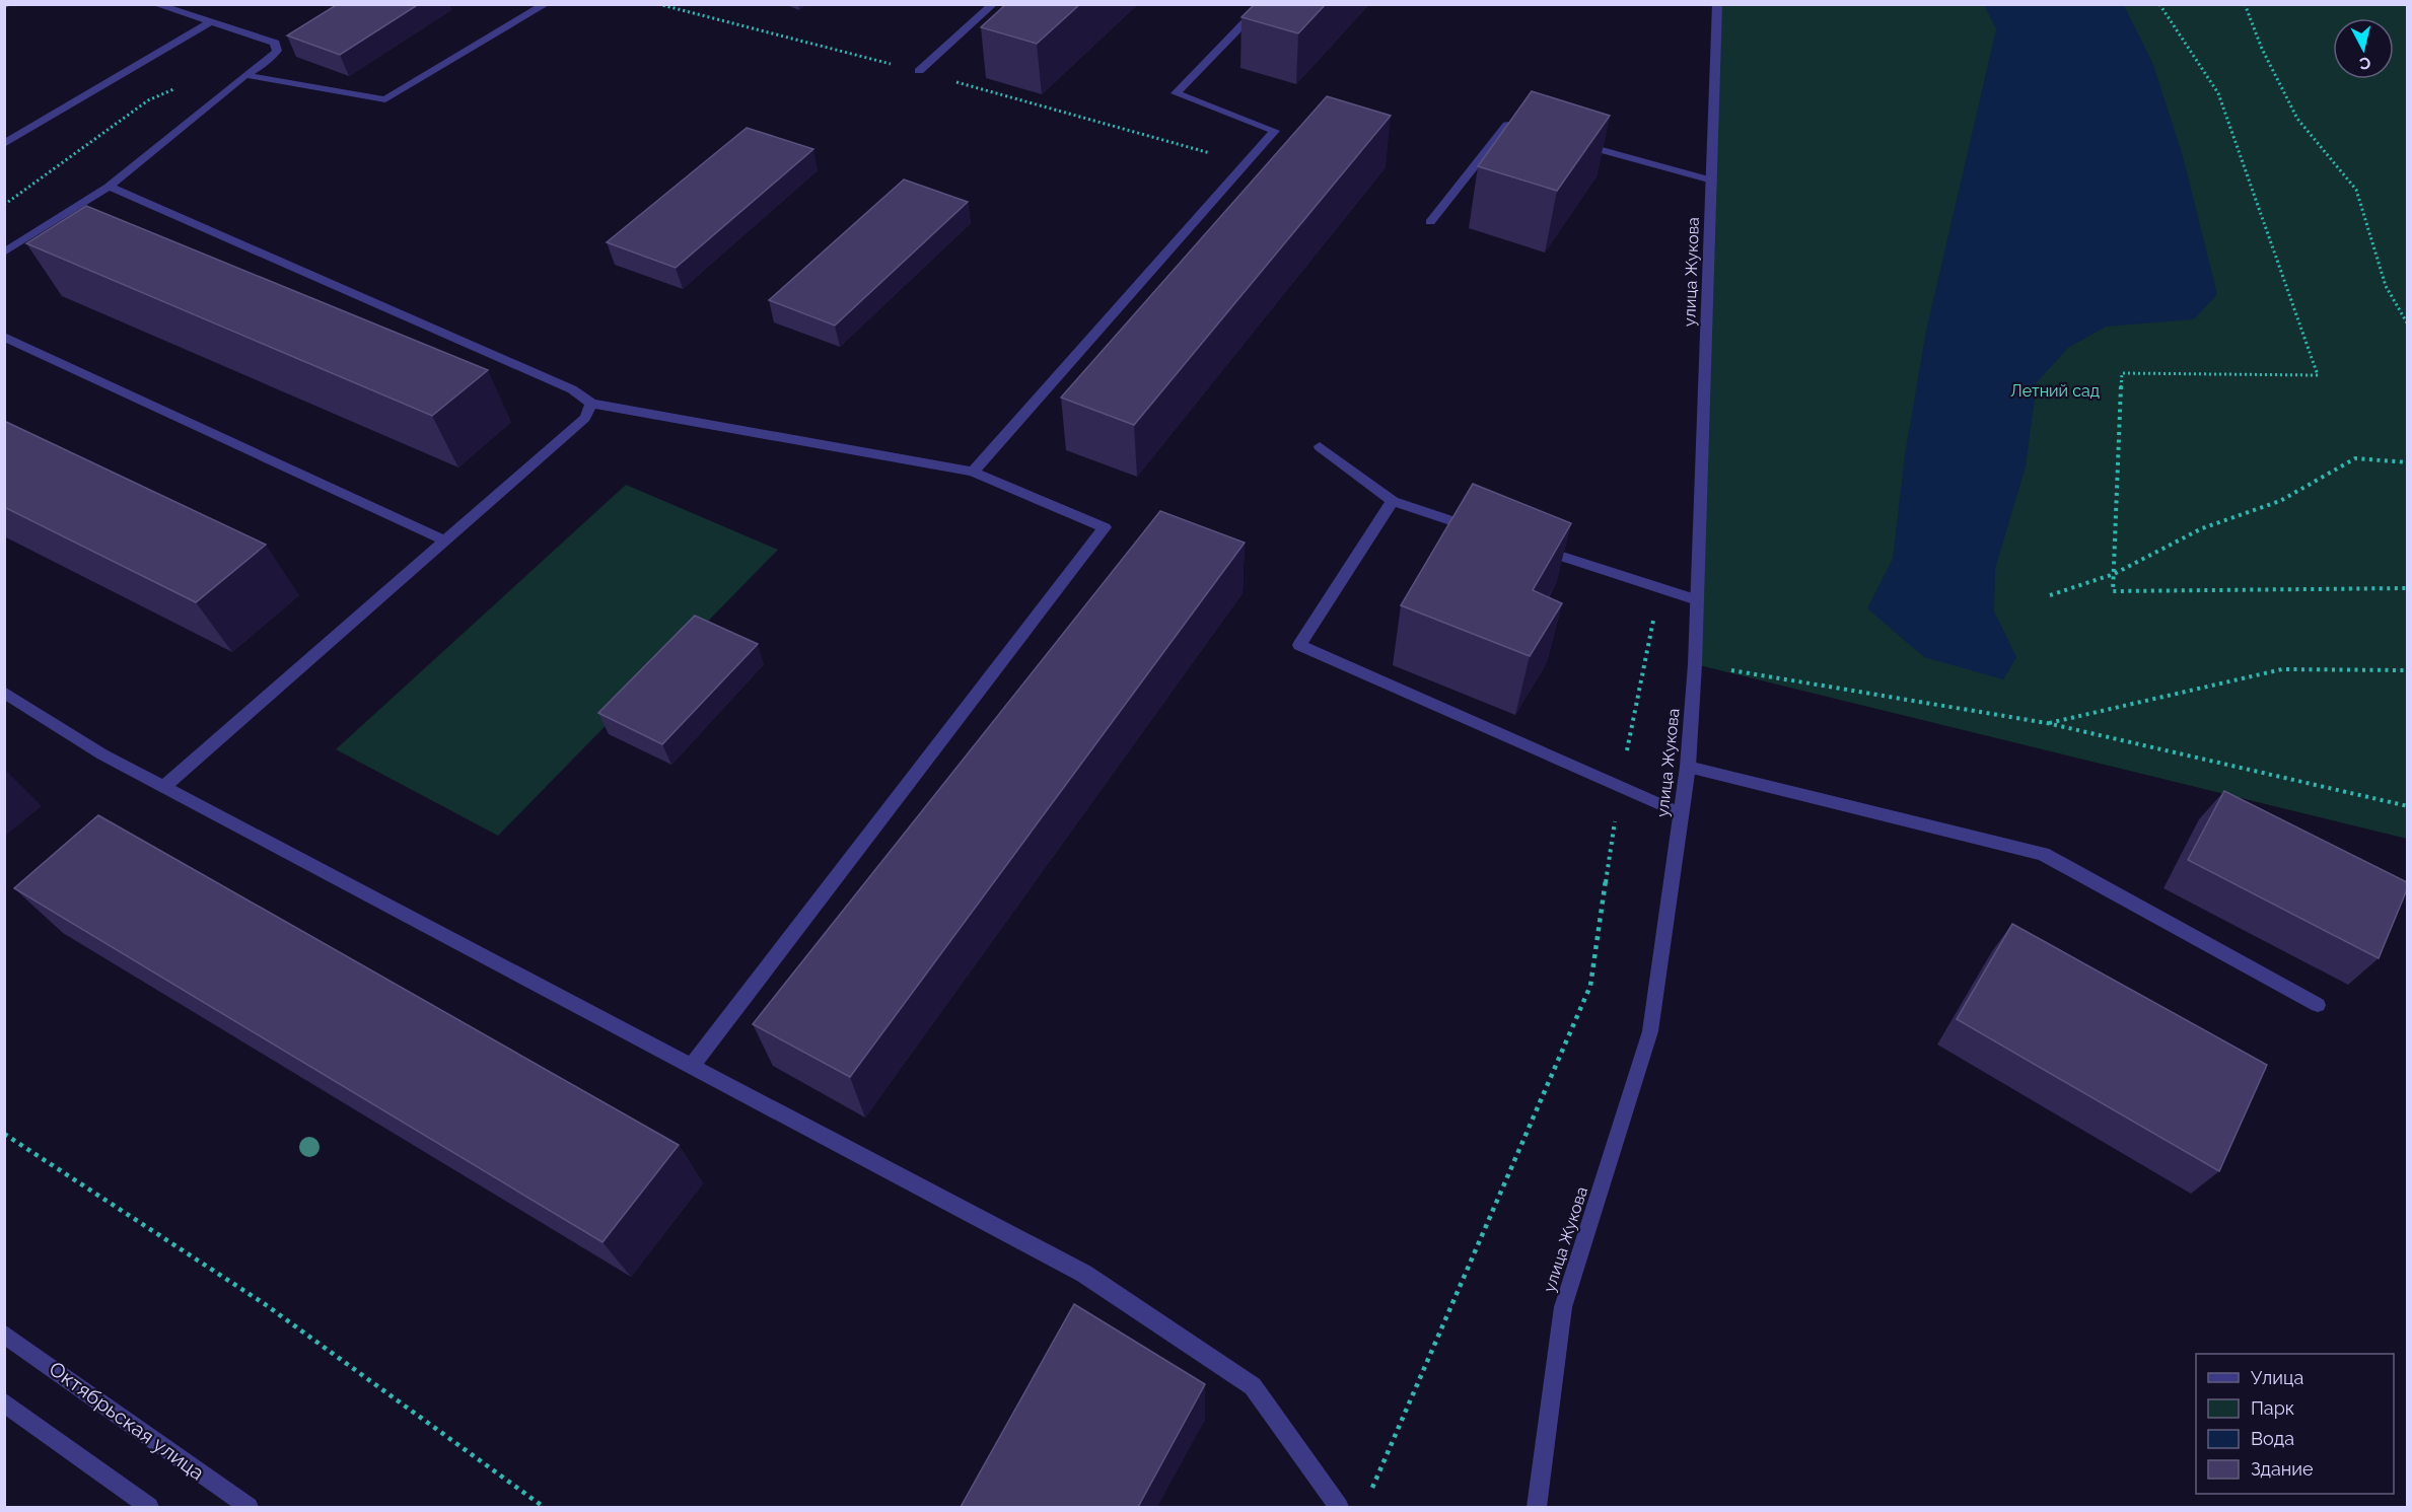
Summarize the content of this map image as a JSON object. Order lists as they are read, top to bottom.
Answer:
{
  "streets": {
    "street": ["улица Жукова", "Октябрьская улица"]
  },
  "parks": ["Летний сад"],
  "legend": [
    "Улица",
    "Парк",
    "Вода",
    "Здание"
  ],
  "north": "bottom"
}
